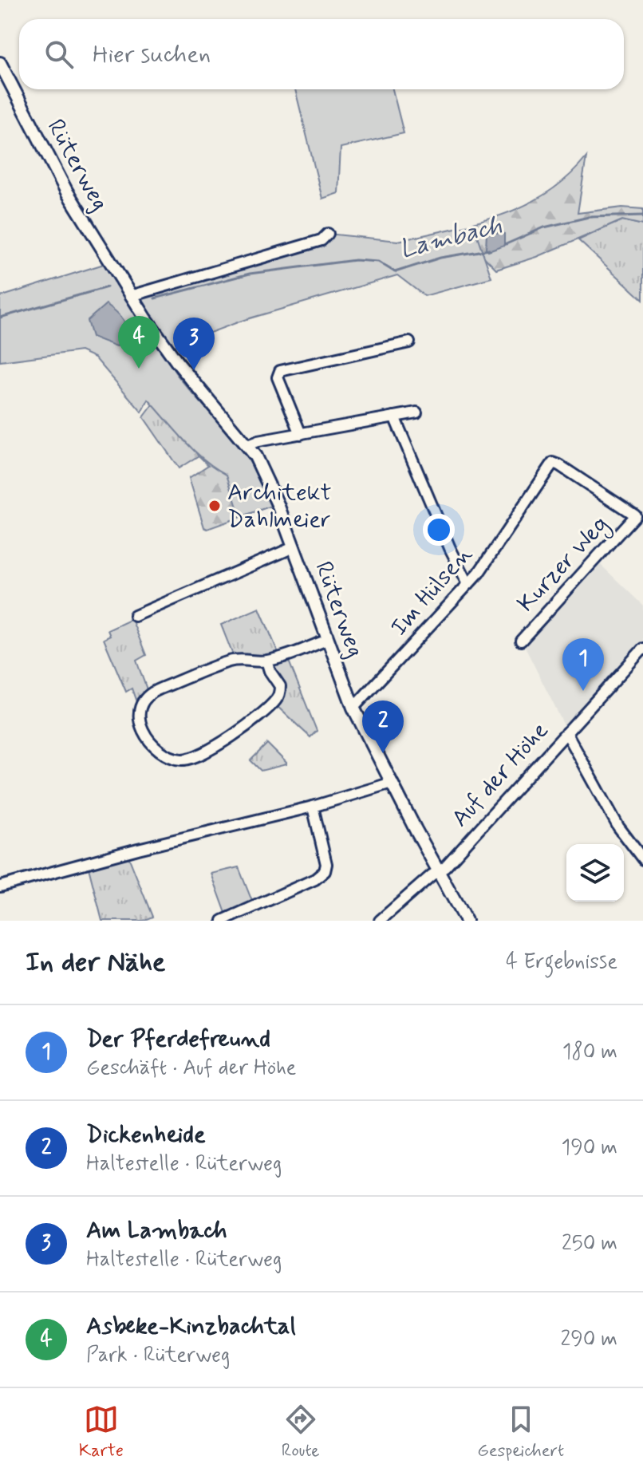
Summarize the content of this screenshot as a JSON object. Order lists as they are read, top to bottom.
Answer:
{
  "streets": {
    "street": [
      "Rüterweg",
      "Kurzer Weg",
      "Im Hülsen",
      "Auf der Höhe"
    ]
  },
  "crossings": [
    ["Rüterweg", "Im Hülsen"],
    ["Rüterweg", "Auf der Höhe"],
    ["Kurzer Weg", "Im Hülsen"]
  ],
  "water": ["Lambach"],
  "places": ["Architekt Dahlmeier"],
  "page": {
    "search": "Hier suchen",
    "pins": [
      "4",
      "3",
      "1",
      "2"
    ],
    "heading": ["In der Nähe", "4 Ergebnisse"],
    "list": [
      {
        "mark": "1",
        "name": "Der Pferdefreund",
        "note": "Geschäft · Auf der Höhe",
        "value": "180 m"
      },
      {
        "mark": "2",
        "name": "Dickenheide",
        "note": "Haltestelle · Rüterweg",
        "value": "190 m"
      },
      {
        "mark": "3",
        "name": "Am Lambach",
        "note": "Haltestelle · Rüterweg",
        "value": "250 m"
      },
      {
        "mark": "4",
        "name": "Asbeke-Kinzbachtal",
        "note": "Park · Rüterweg",
        "value": "290 m"
      }
    ],
    "nav": ["Karte", "Route", "Gespeichert"]
  }
}
